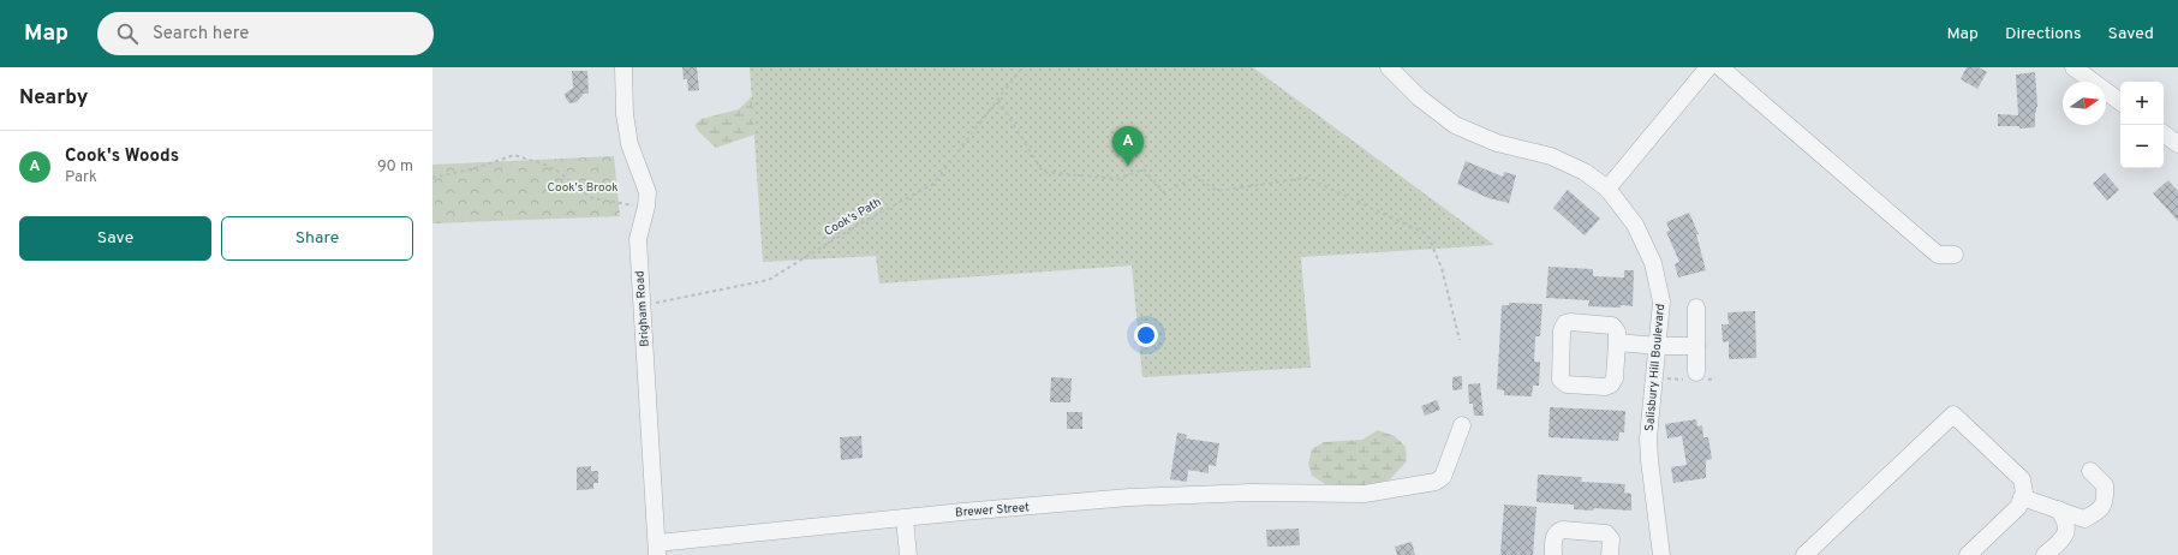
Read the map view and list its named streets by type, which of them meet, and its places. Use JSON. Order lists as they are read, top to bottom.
{
  "streets": {
    "street": ["Brigham Road", "Salisbury Hill Boulevard", "Brewer Street"],
    "path": ["Cook's Path"]
  },
  "crossings": [
    ["Cook's Path", "Brigham Road"],
    ["Brigham Road", "Brewer Street"]
  ],
  "parks": ["Cook's Brook"],
  "north": "right",
  "page": {
    "header": "Map",
    "search": "Search here",
    "nav": ["Map", "Directions", "Saved"],
    "heading": "Nearby",
    "map_buttons": ["+", "−"],
    "pins": "A",
    "list": [
      {
        "mark": "A",
        "name": "Cook's Woods",
        "note": "Park",
        "value": "90 m"
      }
    ],
    "buttons": ["Save", "Share"]
  }
}
